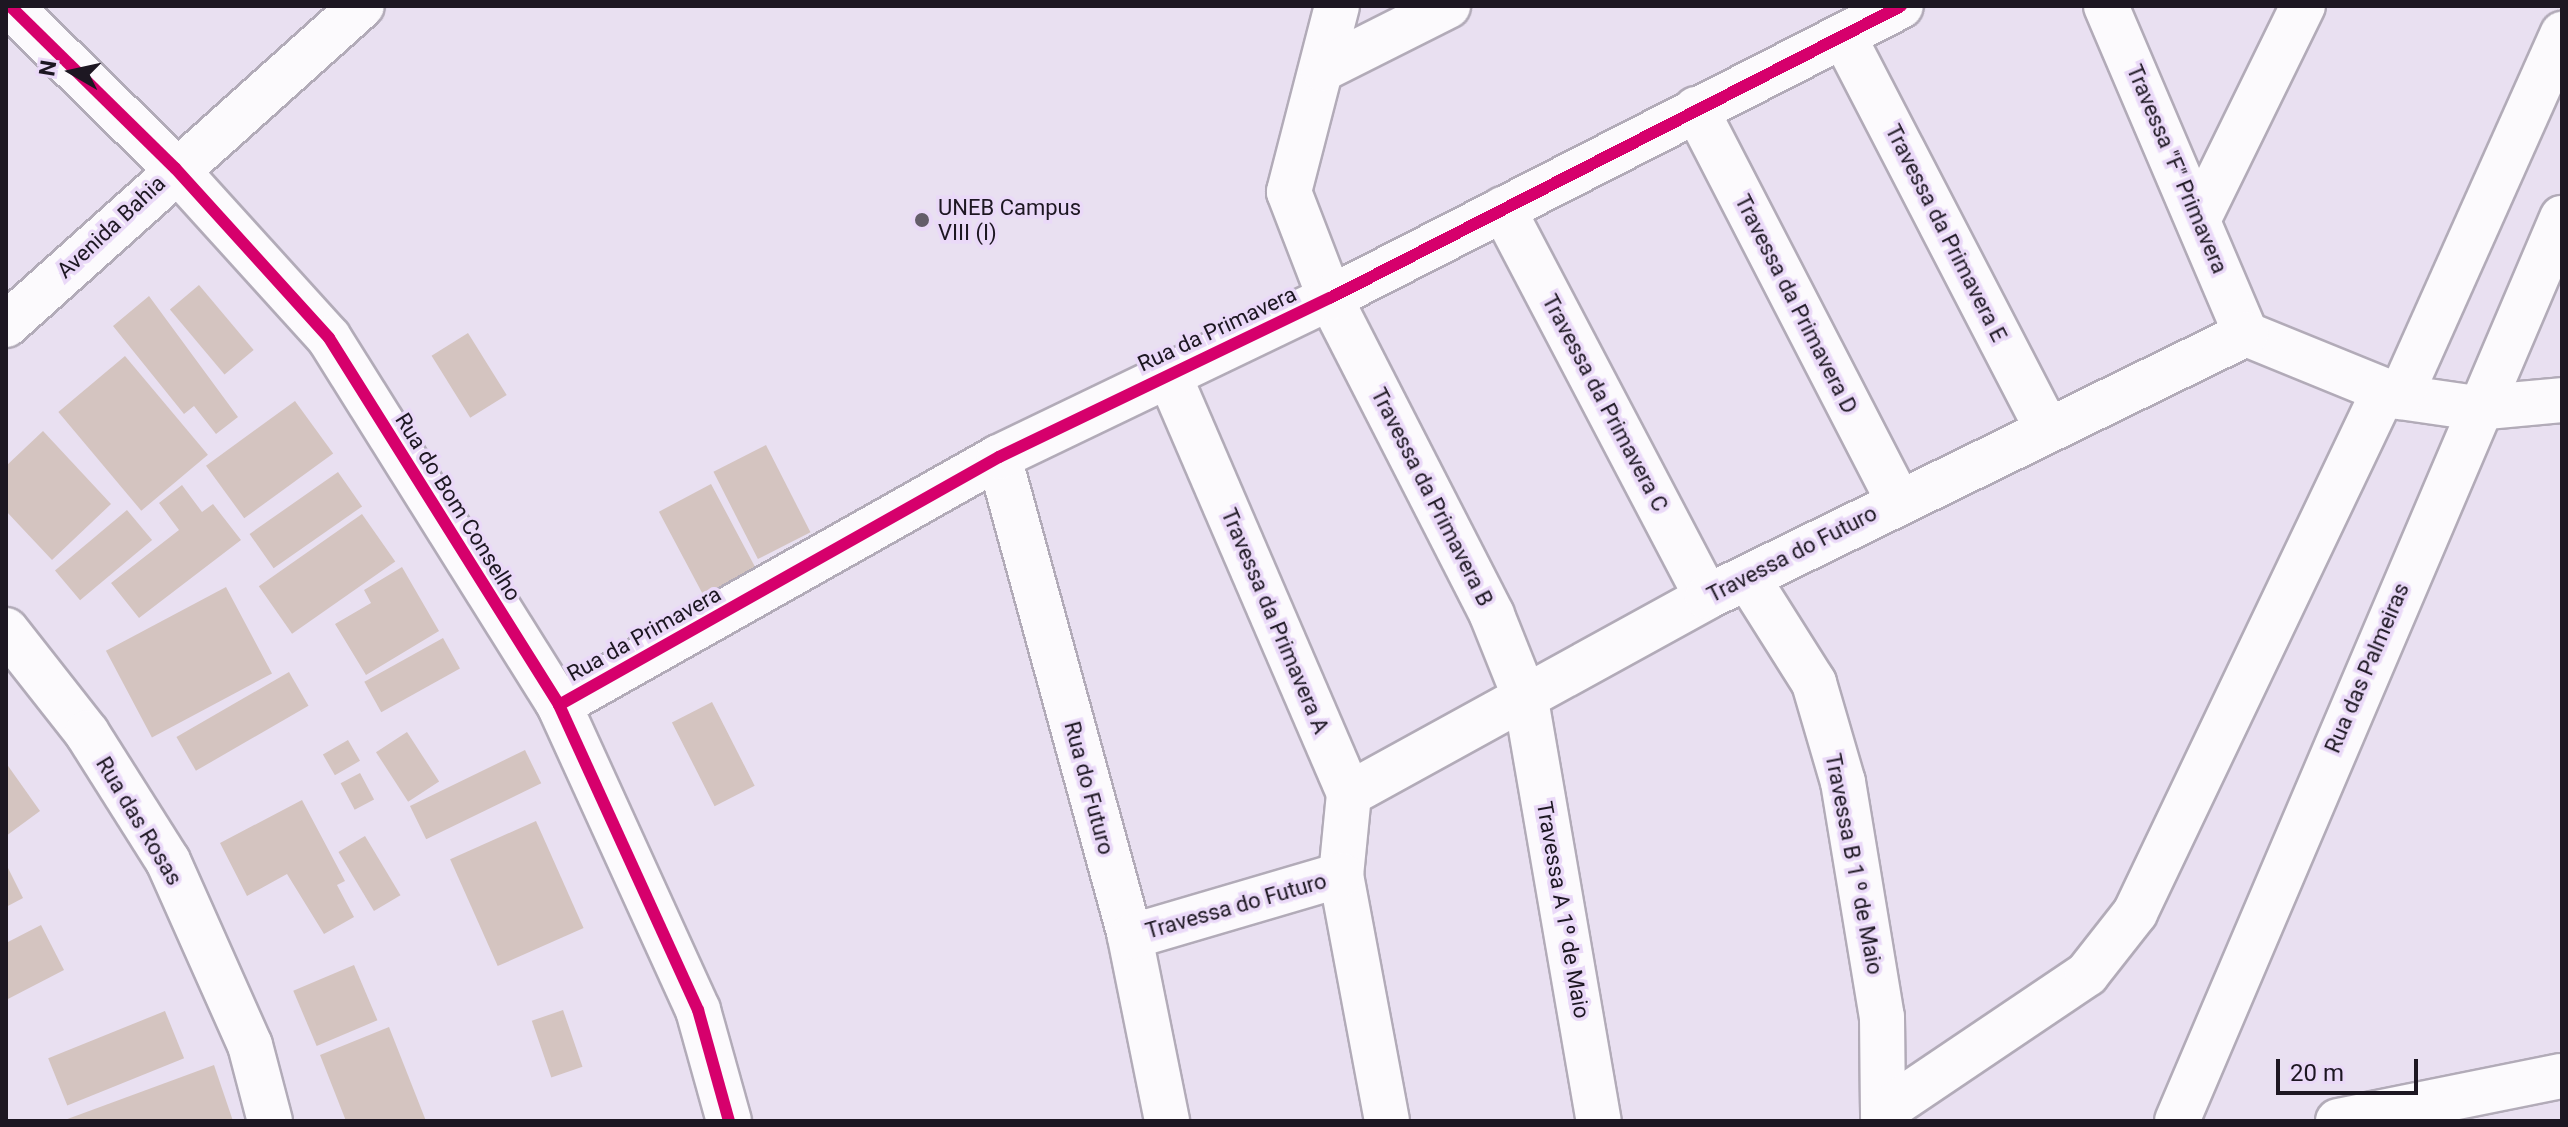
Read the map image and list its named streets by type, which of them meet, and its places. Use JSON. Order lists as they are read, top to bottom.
{
  "streets": {
    "street": [
      "Travessa \"F\" Primavera",
      "Avenida Bahia",
      "Travessa da Primavera E",
      "Travessa da Primavera D",
      "Rua da Primavera",
      "Travessa da Primavera C",
      "Travessa da Primavera B",
      "Rua do Bom Conselho",
      "Travessa do Futuro",
      "Travessa da Primavera A",
      "Rua das Palmeiras",
      "Rua do Futuro",
      "Rua das Rosas",
      "Travessa B 1 º de Maio",
      "Travessa A 1º de Maio"
    ]
  },
  "crossings": [
    ["Travessa \"F\" Primavera", "Travessa do Futuro"],
    ["Avenida Bahia", "Rua do Bom Conselho"],
    ["Travessa da Primavera E", "Rua da Primavera"],
    ["Travessa da Primavera E", "Travessa do Futuro"],
    ["Travessa da Primavera D", "Rua da Primavera"],
    ["Travessa da Primavera D", "Travessa do Futuro"],
    ["Rua da Primavera", "Travessa da Primavera C"],
    ["Rua da Primavera", "Travessa da Primavera B"],
    ["Rua da Primavera", "Rua do Bom Conselho"],
    ["Rua da Primavera", "Travessa da Primavera A"],
    ["Rua da Primavera", "Rua do Futuro"],
    ["Travessa da Primavera C", "Travessa do Futuro"],
    ["Travessa da Primavera B", "Travessa do Futuro"],
    ["Travessa da Primavera B", "Travessa A 1º de Maio"],
    ["Travessa do Futuro", "Travessa da Primavera A"],
    ["Travessa do Futuro", "Rua do Futuro"],
    ["Travessa do Futuro", "Travessa B 1 º de Maio"],
    ["Travessa do Futuro", "Travessa A 1º de Maio"]
  ],
  "places": ["UNEB Campus VIII (I)"],
  "scale_bar": "20 m",
  "north": "left"
}
